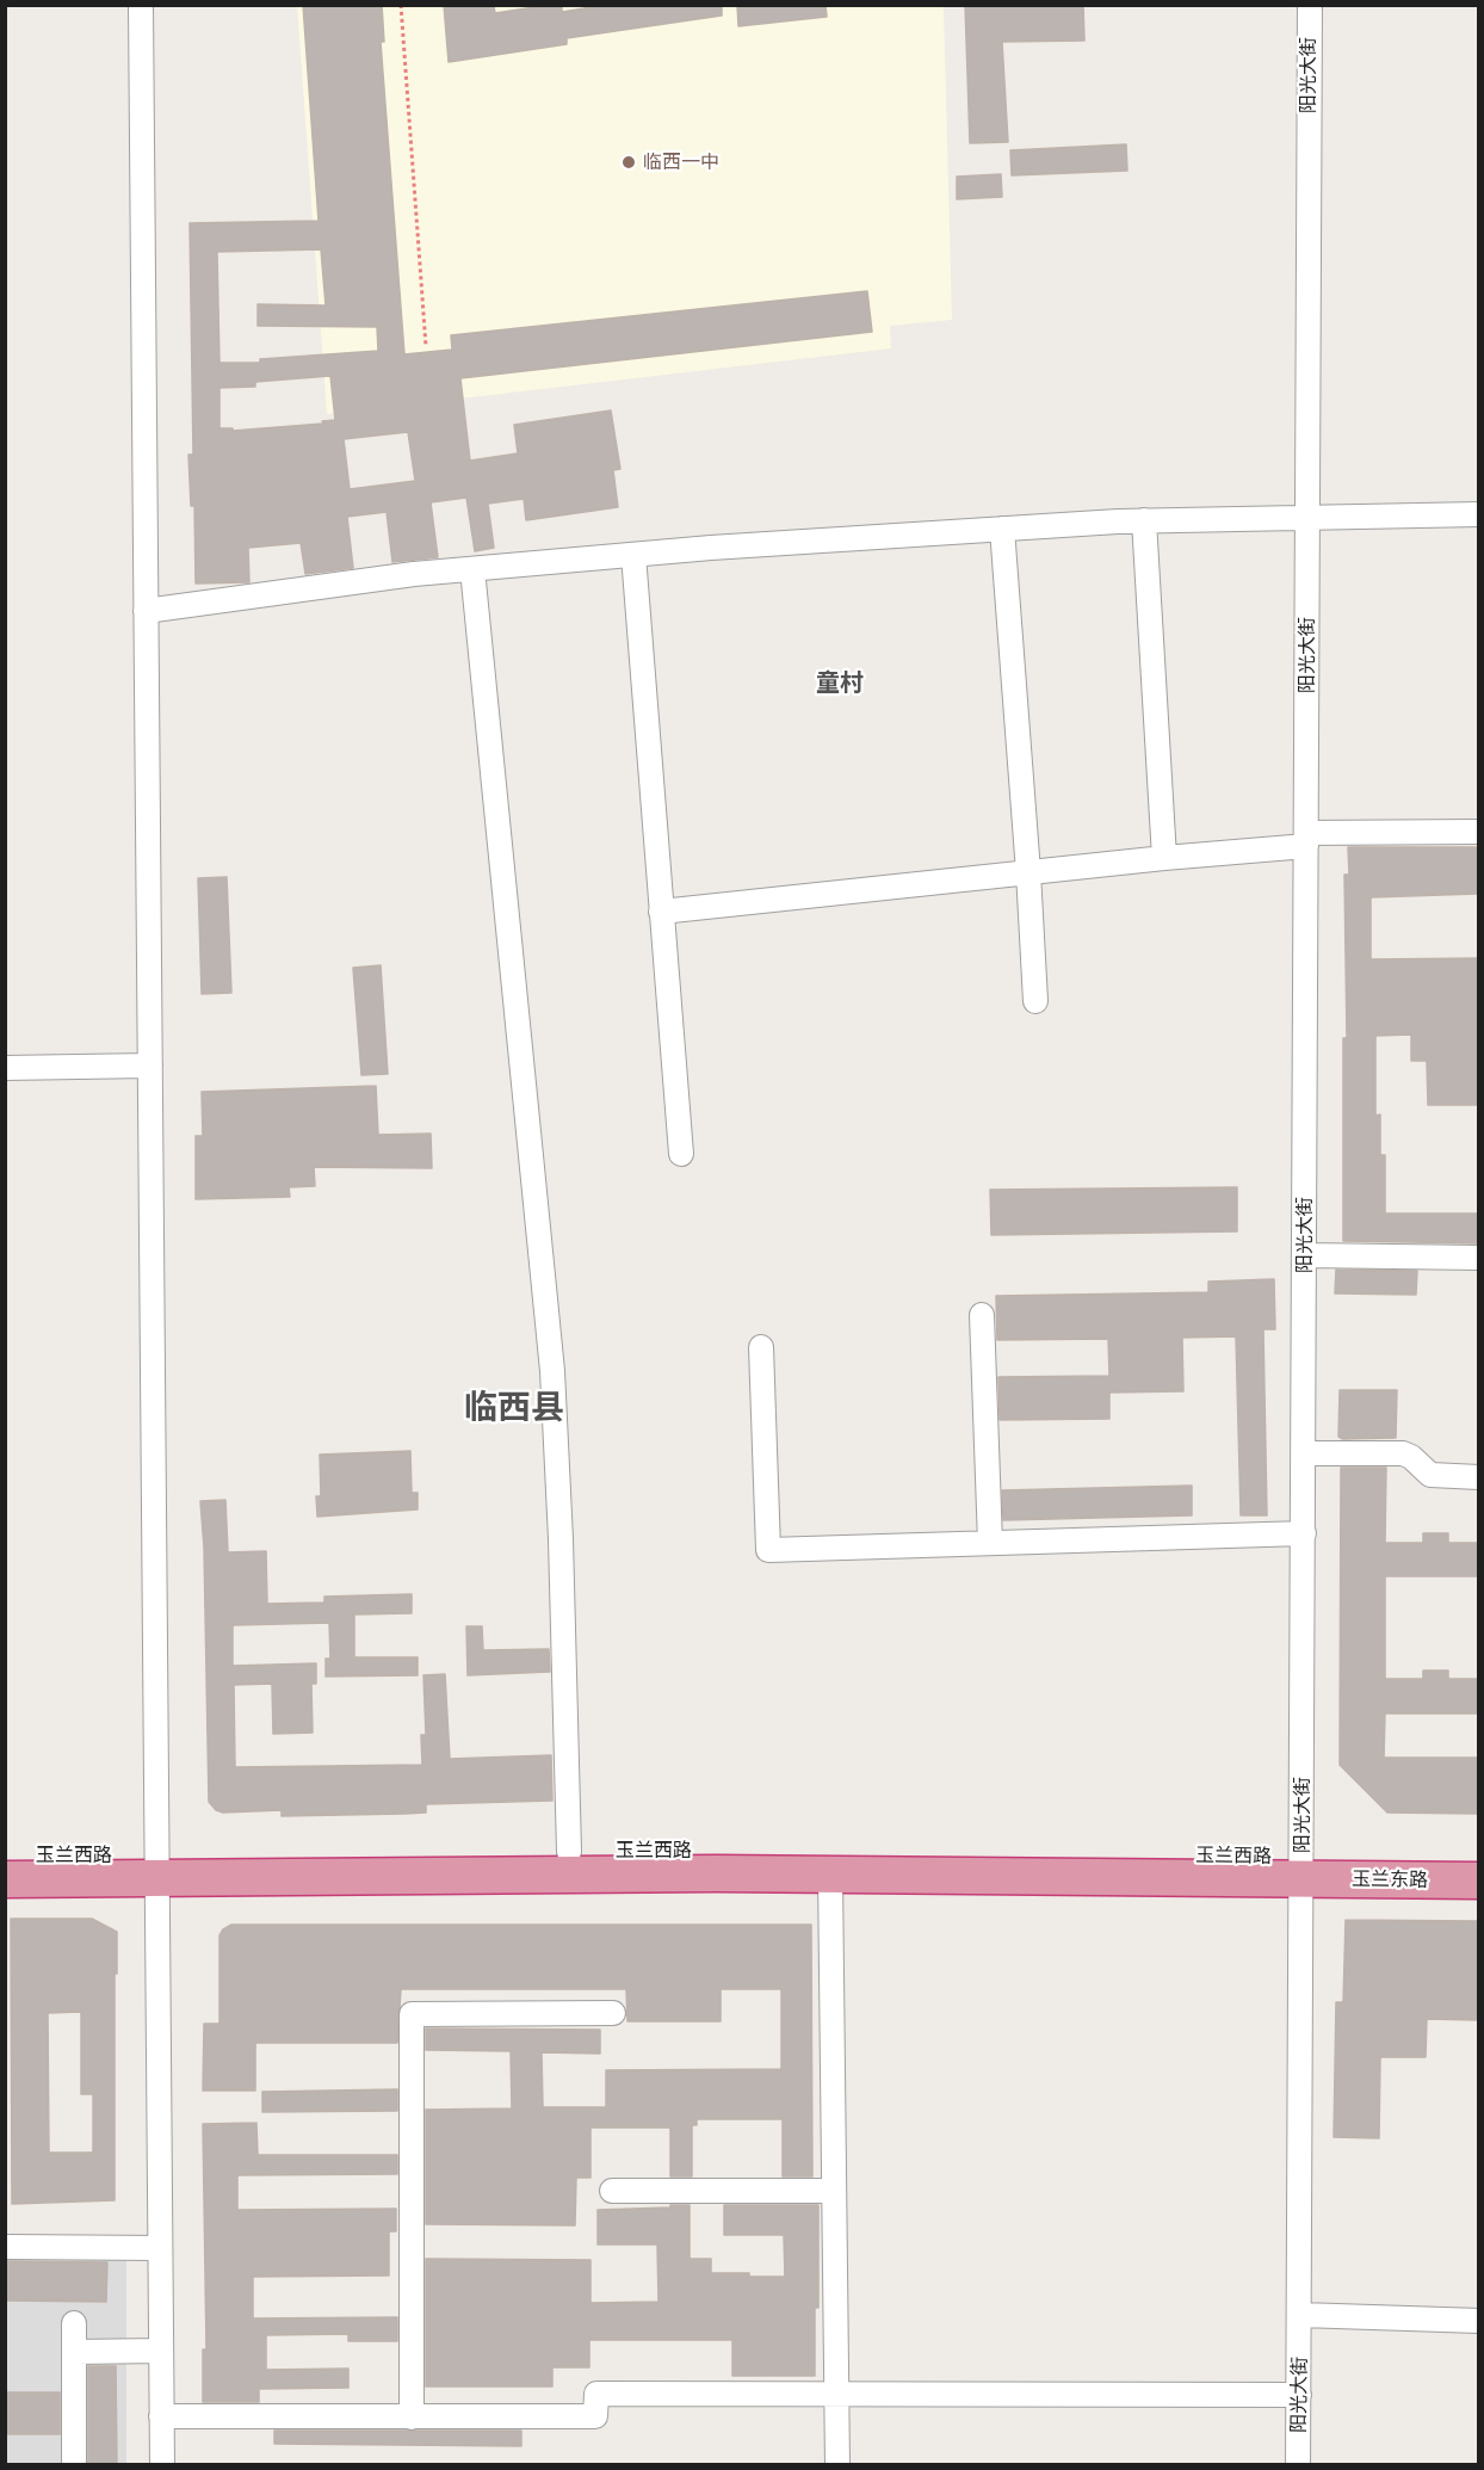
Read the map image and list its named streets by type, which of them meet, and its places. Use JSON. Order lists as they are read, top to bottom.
{
  "streets": {
    "highway": ["玉兰西路", "玉兰东路"],
    "street": ["阳光大街"]
  },
  "crossings": [
    ["阳光大街", "玉兰西路"],
    ["阳光大街", "玉兰东路"],
    ["玉兰西路", "玉兰东路"]
  ],
  "districts": ["童村", "临西县"],
  "places": ["临西一中"]
}
